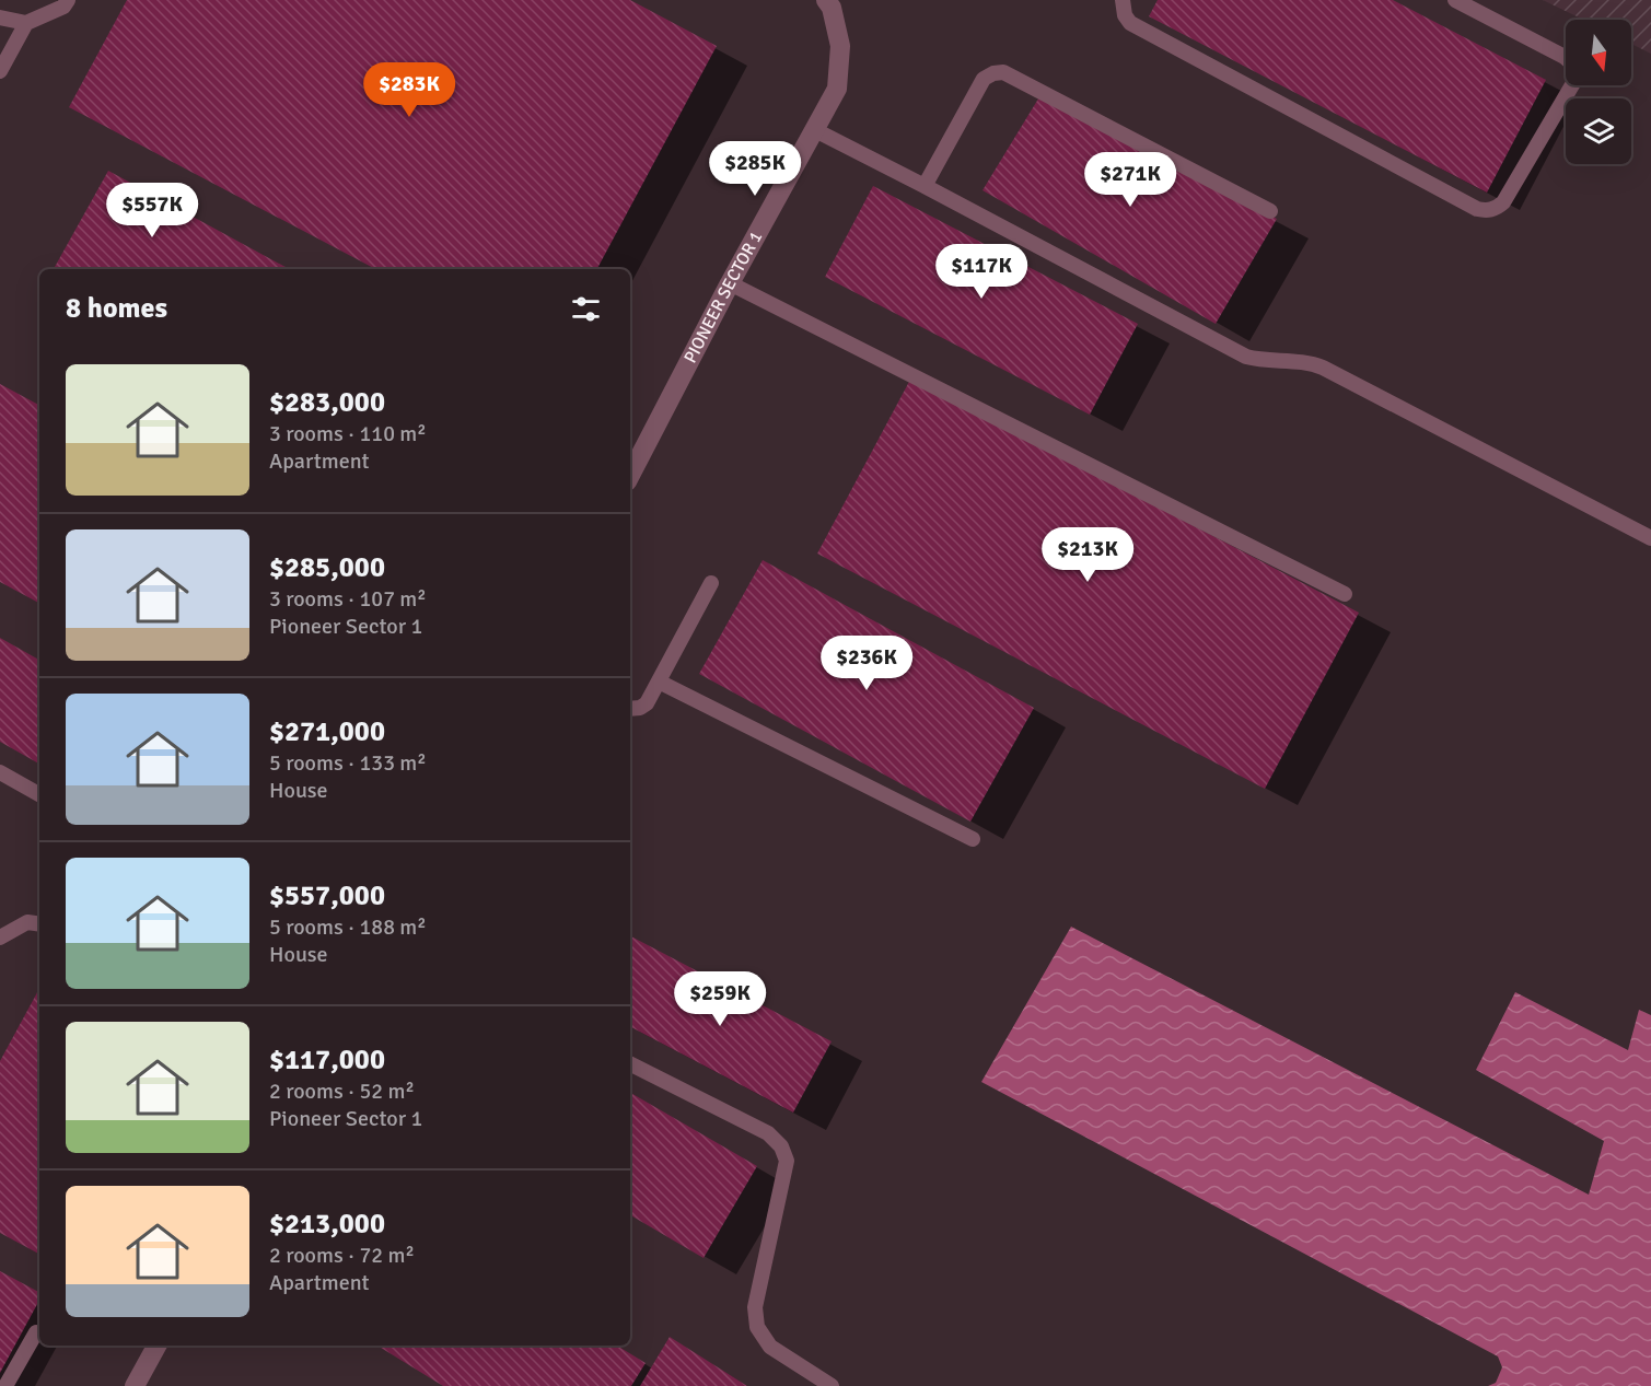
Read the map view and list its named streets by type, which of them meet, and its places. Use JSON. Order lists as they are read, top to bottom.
{
  "streets": {
    "street": ["PIONEER SECTOR 1"]
  },
  "north": "bottom",
  "page": {
    "price": [
      "$283K",
      "$285K",
      "$271K",
      "$557K",
      "$117K",
      "$213K",
      "$236K",
      "$259K"
    ],
    "heading": "8 homes",
    "list": [
      {
        "name": "$283,000",
        "note": "3 rooms · 110 m² · Apartment"
      },
      {
        "name": "$285,000",
        "note": "3 rooms · 107 m² · Pioneer Sector 1"
      },
      {
        "name": "$271,000",
        "note": "5 rooms · 133 m² · House"
      },
      {
        "name": "$557,000",
        "note": "5 rooms · 188 m² · House"
      },
      {
        "name": "$117,000",
        "note": "2 rooms · 52 m² · Pioneer Sector 1"
      },
      {
        "name": "$213,000",
        "note": "2 rooms · 72 m² · Apartment"
      }
    ]
  }
}
